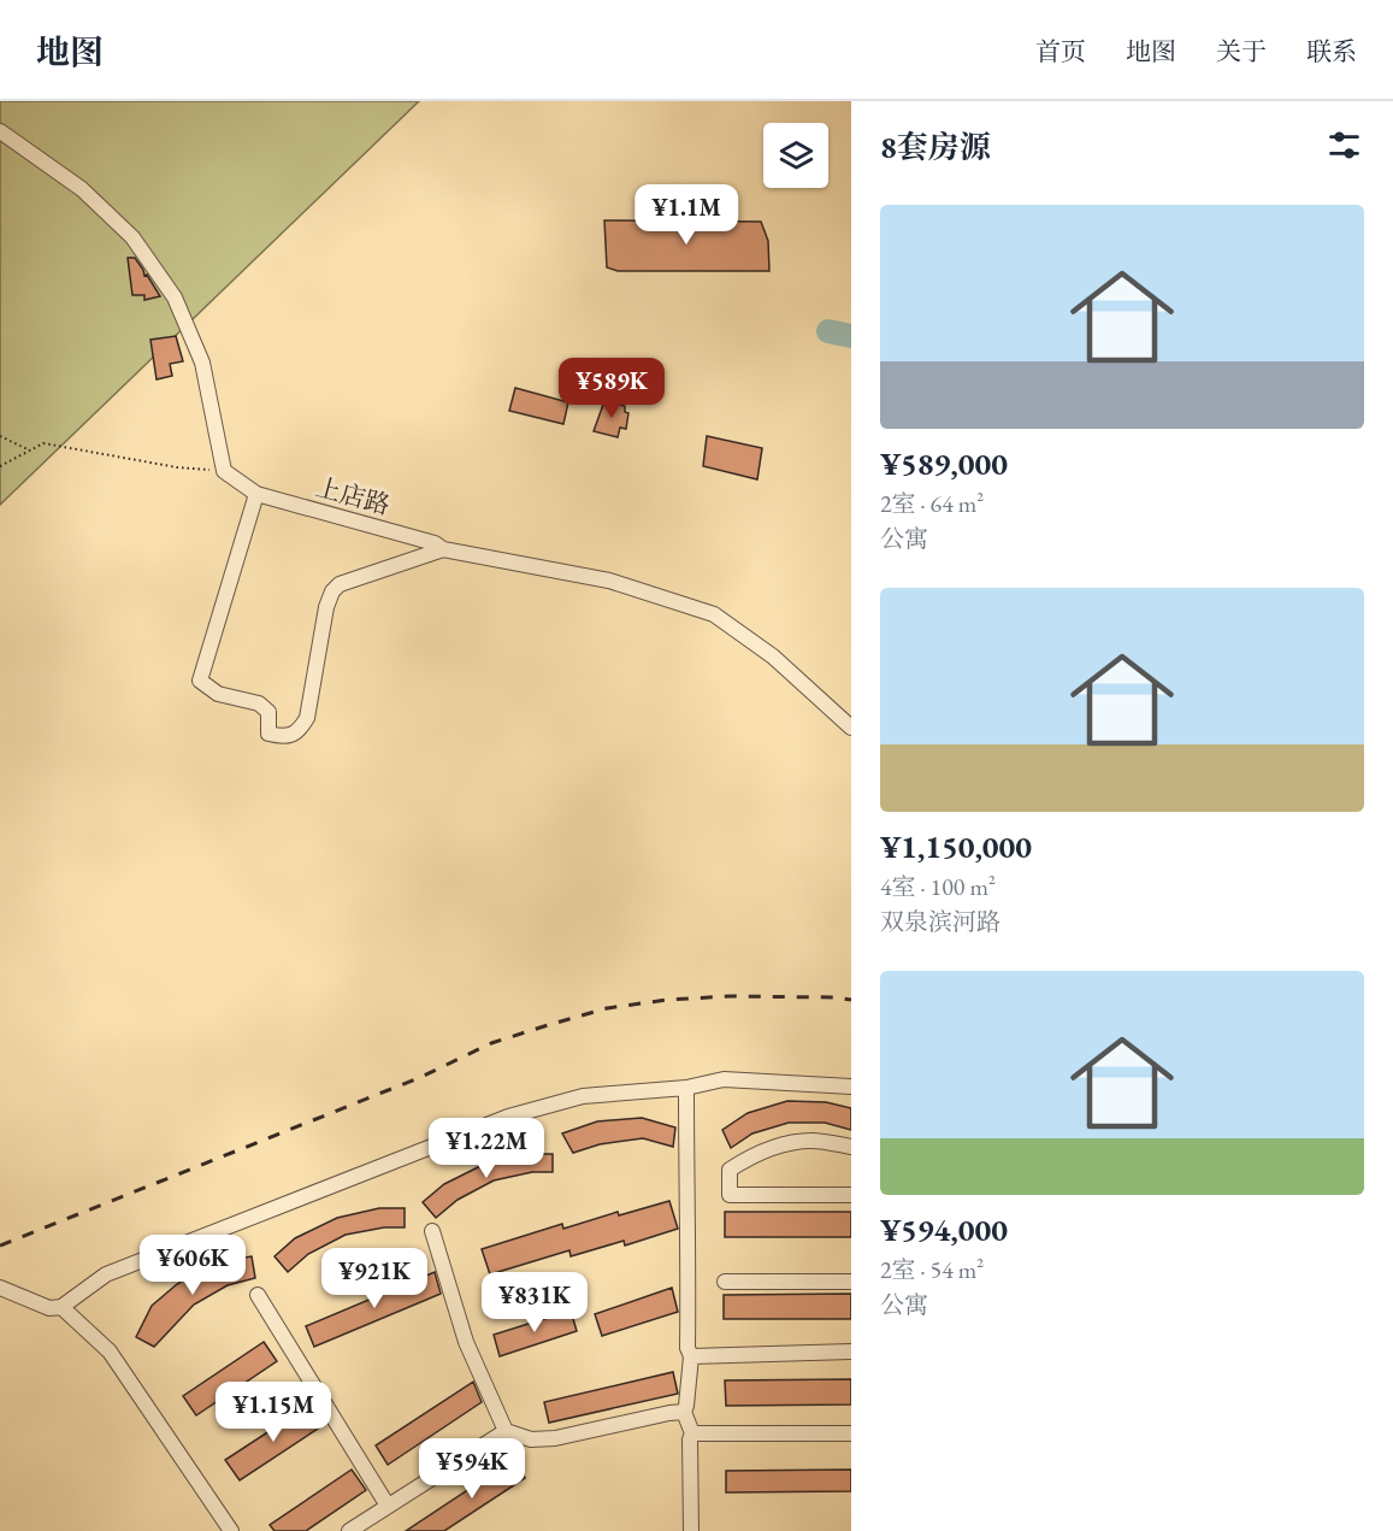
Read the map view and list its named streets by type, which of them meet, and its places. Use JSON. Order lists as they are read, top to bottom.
{
  "streets": {
    "street": ["上店路"]
  },
  "page": {
    "header": "地图",
    "nav": [
      "首页",
      "地图",
      "关于",
      "联系"
    ],
    "heading": "8套房源",
    "price": [
      "¥1.1M",
      "¥589K",
      "¥1.22M",
      "¥606K",
      "¥921K",
      "¥831K",
      "¥1.15M",
      "¥594K"
    ],
    "list": [
      {
        "name": "¥589,000",
        "note": "2室 · 64 m² · 公寓"
      },
      {
        "name": "¥1,150,000",
        "note": "4室 · 100 m² · 双泉滨河路"
      },
      {
        "name": "¥594,000",
        "note": "2室 · 54 m² · 公寓"
      }
    ]
  }
}
